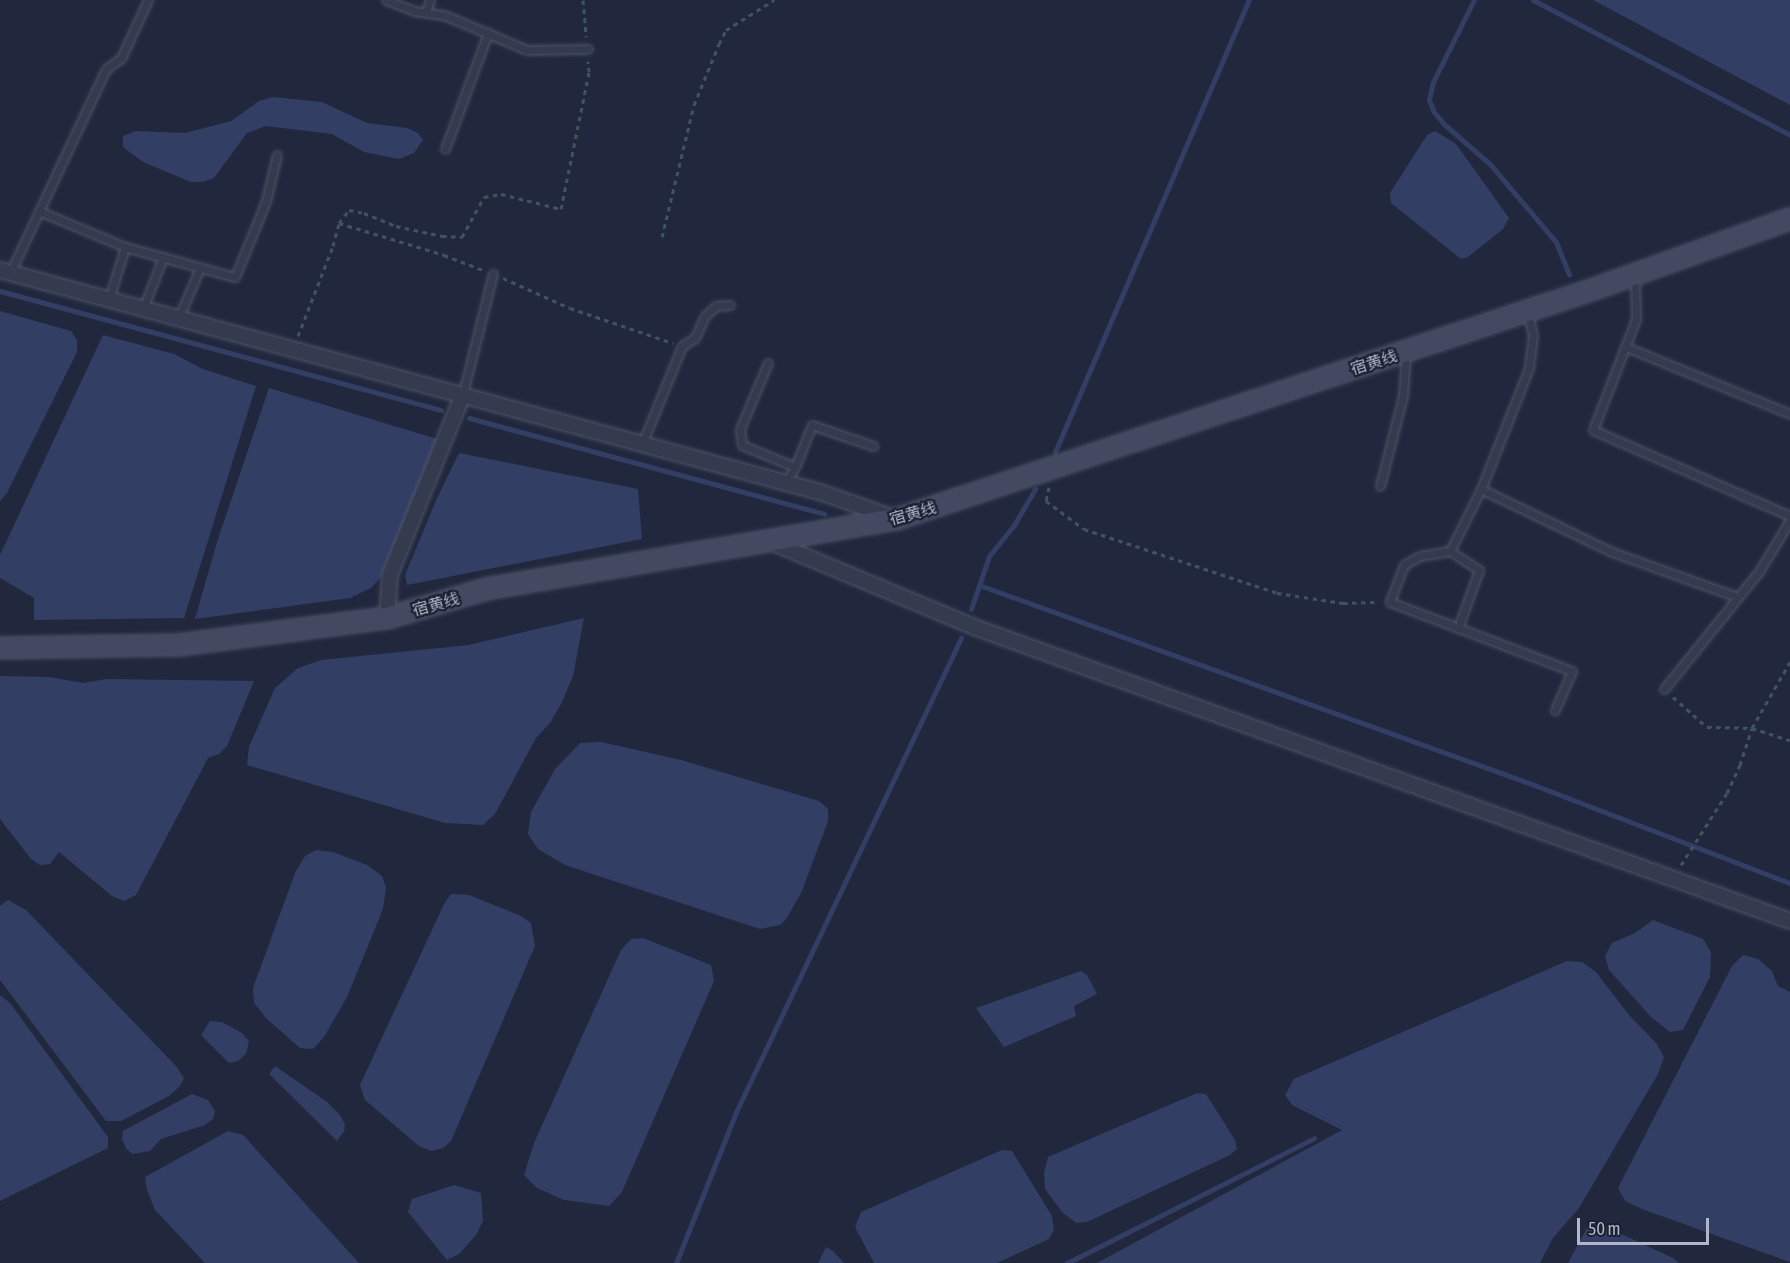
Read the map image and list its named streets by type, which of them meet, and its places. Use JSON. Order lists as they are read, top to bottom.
{
  "streets": {
    "main road": ["宿黄线"]
  },
  "scale_bar": "50 m"
}
